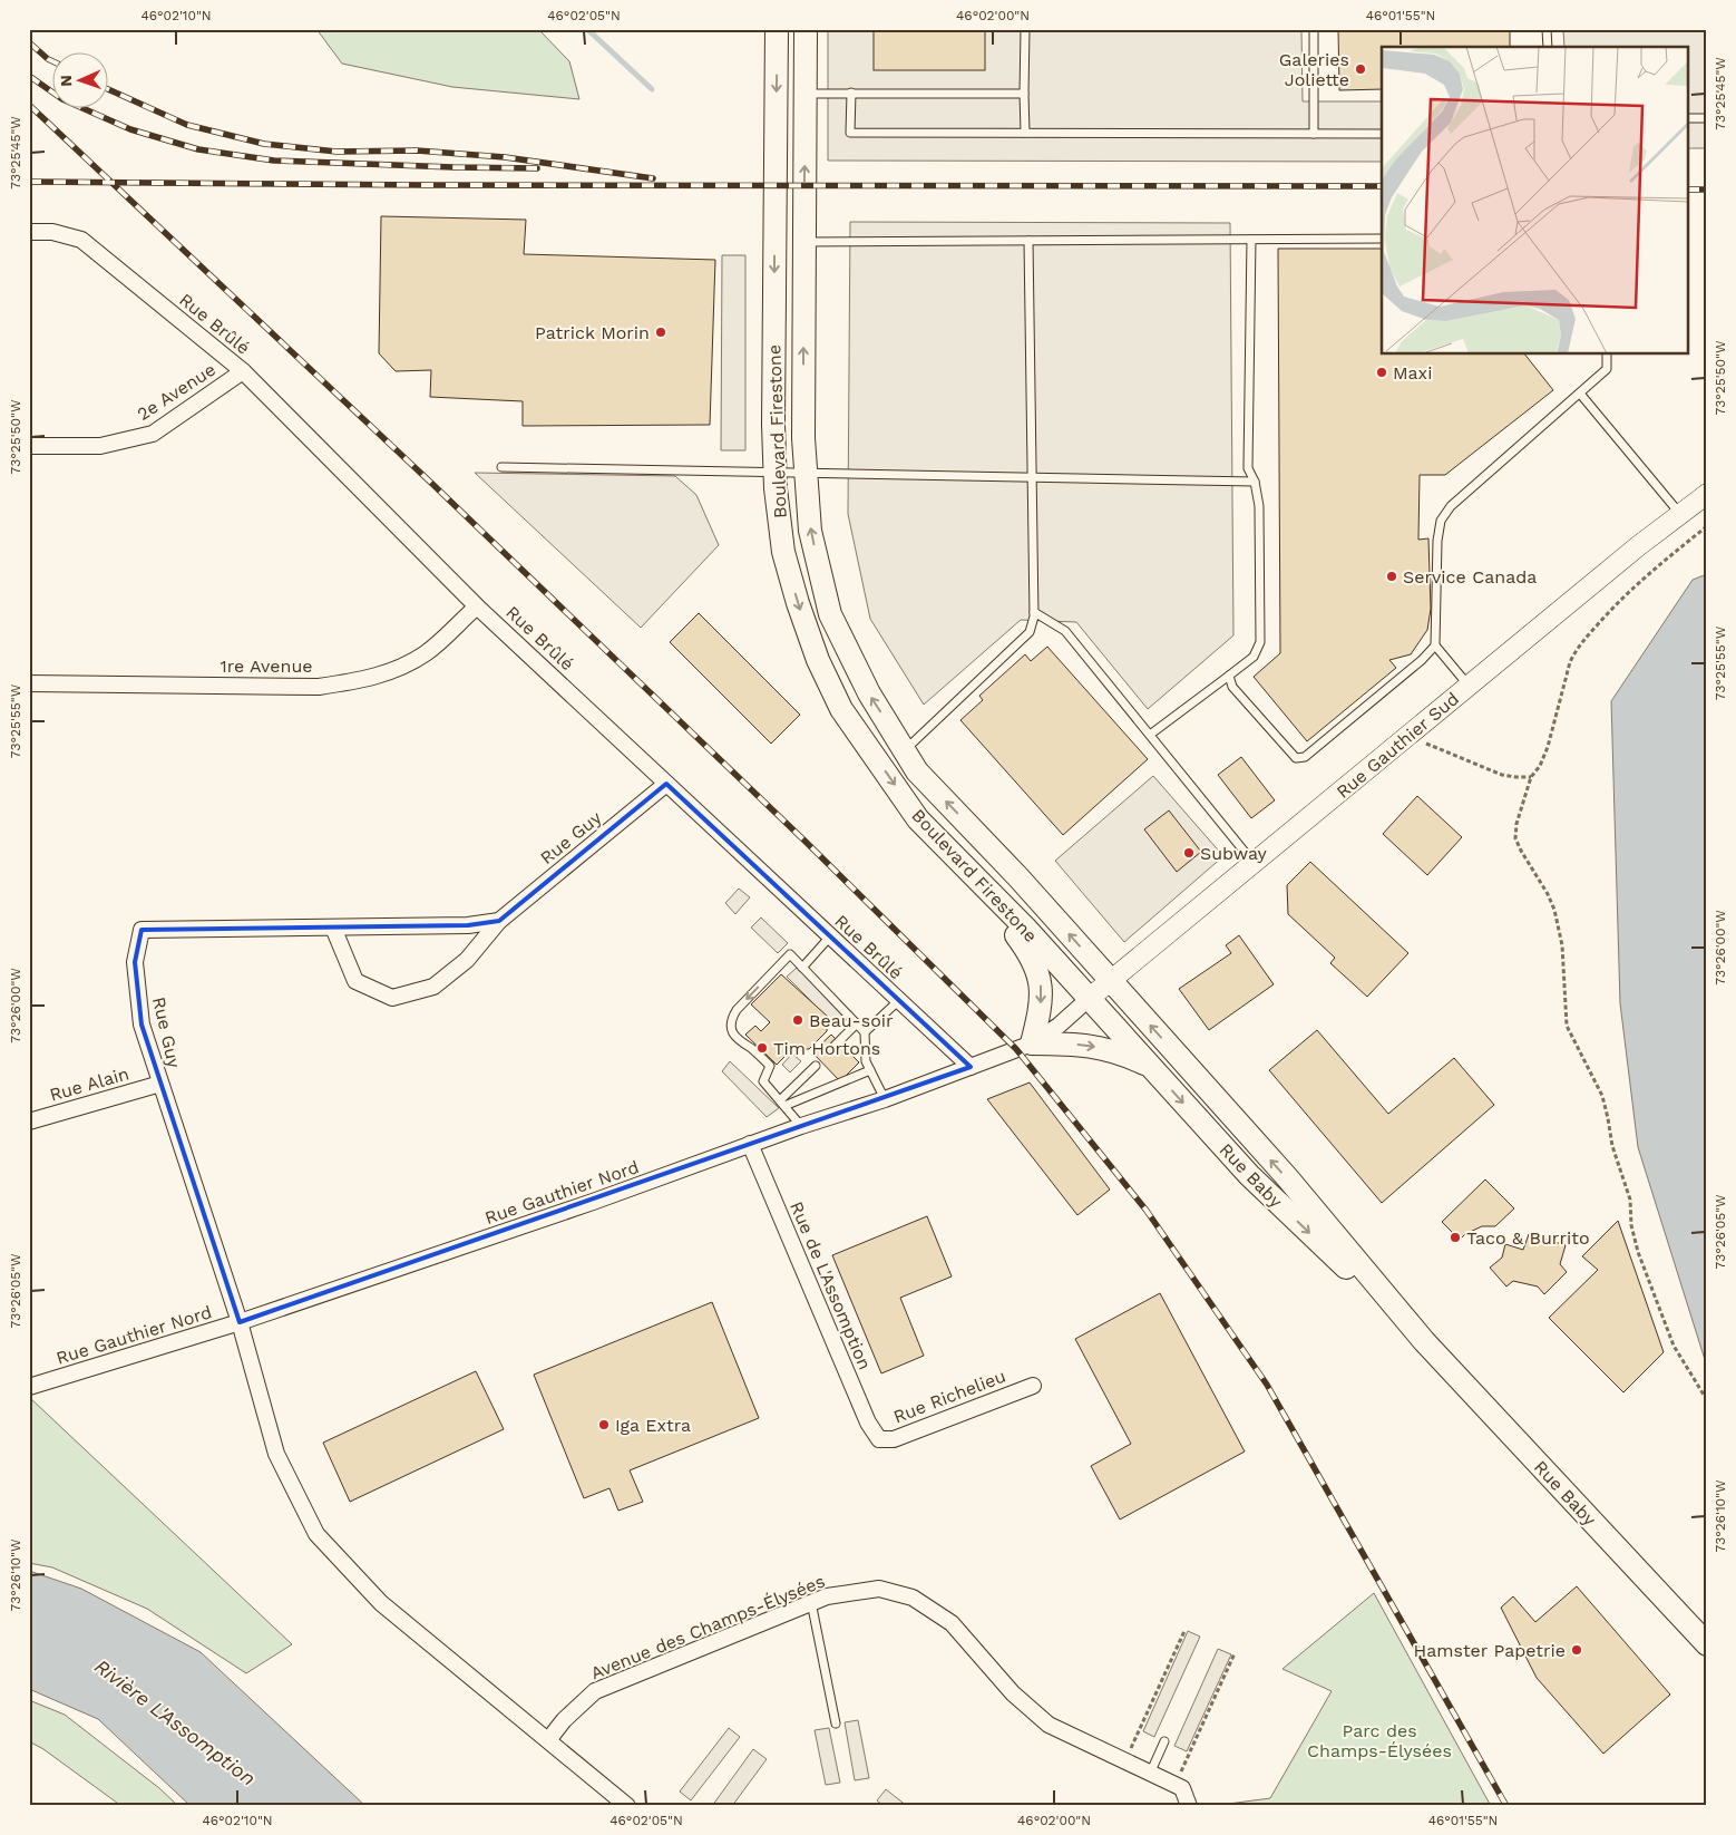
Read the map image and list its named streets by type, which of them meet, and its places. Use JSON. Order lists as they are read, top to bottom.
{
  "streets": {
    "main road": ["Boulevard Firestone", "Rue Baby"],
    "street": [
      "Rue Brûlé",
      "2e Avenue",
      "1re Avenue",
      "Rue Gauthier Sud",
      "Rue Guy",
      "Rue Alain",
      "Rue Gauthier Nord",
      "Rue de L'Assomption",
      "Rue Richelieu",
      "Avenue des Champs-Élysées"
    ]
  },
  "crossings": [
    ["Rue Brûlé", "2e Avenue"],
    ["Rue Brûlé", "1re Avenue"],
    ["Rue Brûlé", "Rue Guy"],
    ["Rue Brûlé", "Rue Gauthier Nord"],
    ["Boulevard Firestone", "Rue Gauthier Sud"],
    ["Boulevard Firestone", "Rue Baby"],
    ["Boulevard Firestone", "Rue Gauthier Nord"],
    ["Rue Gauthier Sud", "Rue Baby"],
    ["Rue Gauthier Sud", "Rue Gauthier Nord"],
    ["Rue Guy", "Rue Alain"],
    ["Rue Guy", "Rue Gauthier Nord"],
    ["Rue Baby", "Rue Gauthier Nord"],
    ["Rue Gauthier Nord", "Rue de L'Assomption"],
    ["Rue de L'Assomption", "Rue Richelieu"]
  ],
  "water": ["Rivière L'Assomption"],
  "parks": ["Parc des Champs-Élysées"],
  "places": [
    "Galeries Joliette",
    "Patrick Morin",
    "Maxi",
    "Service Canada",
    "Subway",
    "Beau-soir",
    "Tim Hortons",
    "Taco & Burrito",
    "Iga Extra",
    "Hamster Papetrie"
  ],
  "north": "left",
  "coordinates": [
    "46°02'10\"N",
    "46°02'05\"N",
    "46°02'00\"N",
    "46°01'55\"N",
    "73°25'45\"W",
    "73°25'50\"W",
    "73°25'55\"W",
    "73°26'00\"W",
    "73°26'05\"W",
    "73°26'10\"W"
  ]
}
